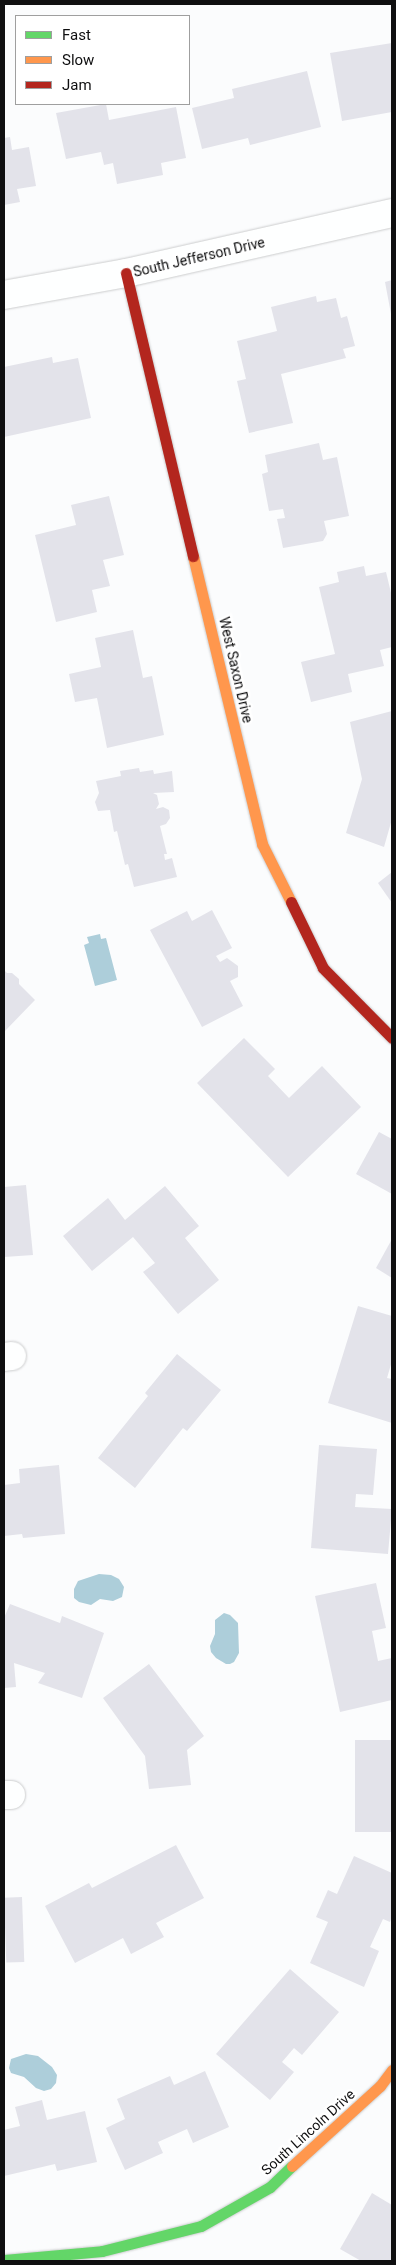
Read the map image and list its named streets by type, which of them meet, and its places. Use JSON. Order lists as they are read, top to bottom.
{
  "streets": {
    "street": ["South Jefferson Drive", "West Saxon Drive", "South Lincoln Drive"]
  },
  "crossings": [
    ["South Jefferson Drive", "West Saxon Drive"]
  ],
  "legend": ["Fast", "Slow", "Jam"]
}
